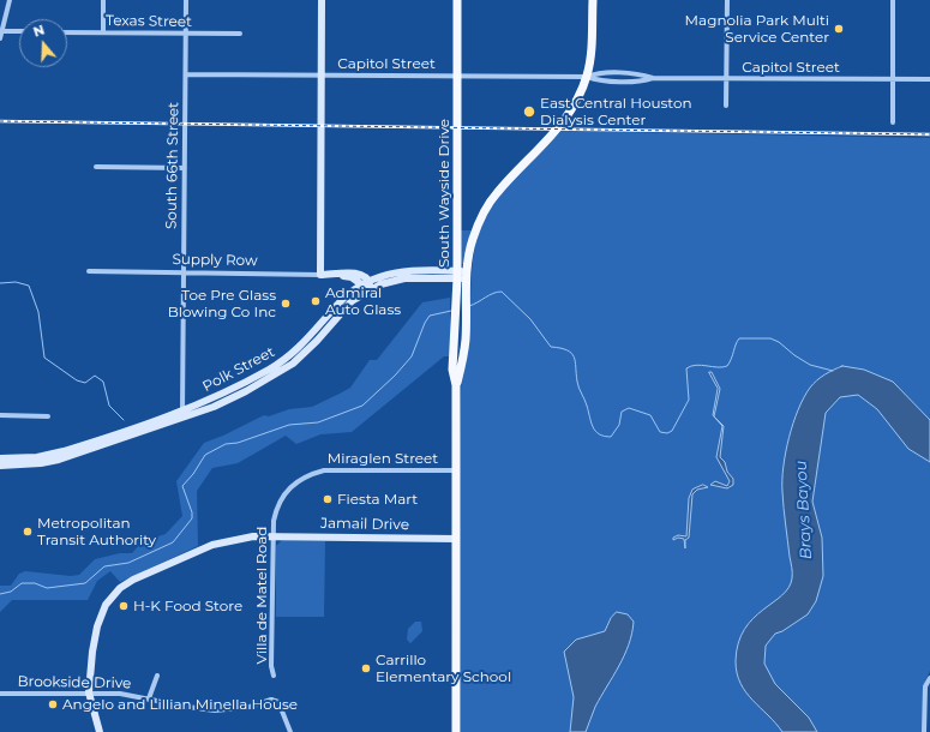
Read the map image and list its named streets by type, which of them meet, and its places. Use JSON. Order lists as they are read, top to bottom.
{
  "streets": {
    "main road": ["South Wayside Drive"],
    "street": [
      "Texas Street",
      "Capitol Street",
      "South 66th Street",
      "Supply Row",
      "Polk Street",
      "Miraglen Street",
      "Jamail Drive",
      "Villa de Matel Road",
      "Brookside Drive"
    ]
  },
  "crossings": [
    ["Texas Street", "South 66th Street"],
    ["Capitol Street", "South 66th Street"],
    ["Capitol Street", "South Wayside Drive"],
    ["South 66th Street", "Supply Row"],
    ["South 66th Street", "Polk Street"],
    ["South Wayside Drive", "Polk Street"],
    ["South Wayside Drive", "Miraglen Street"],
    ["South Wayside Drive", "Jamail Drive"],
    ["Supply Row", "Polk Street"],
    ["Miraglen Street", "Villa de Matel Road"],
    ["Jamail Drive", "Villa de Matel Road"],
    ["Jamail Drive", "Brookside Drive"]
  ],
  "water": ["Brays Bayou"],
  "places": [
    "Magnolia Park Multi Service Center",
    "East Central Houston Dialysis Center",
    "Admiral Auto Glass",
    "Toe Pre Glass Blowing Co Inc",
    "Fiesta Mart",
    "Metropolitan Transit Authority",
    "H-K Food Store",
    "Carrillo Elementary School",
    "Angelo and Lillian Minella House"
  ],
  "north": "top"
}
